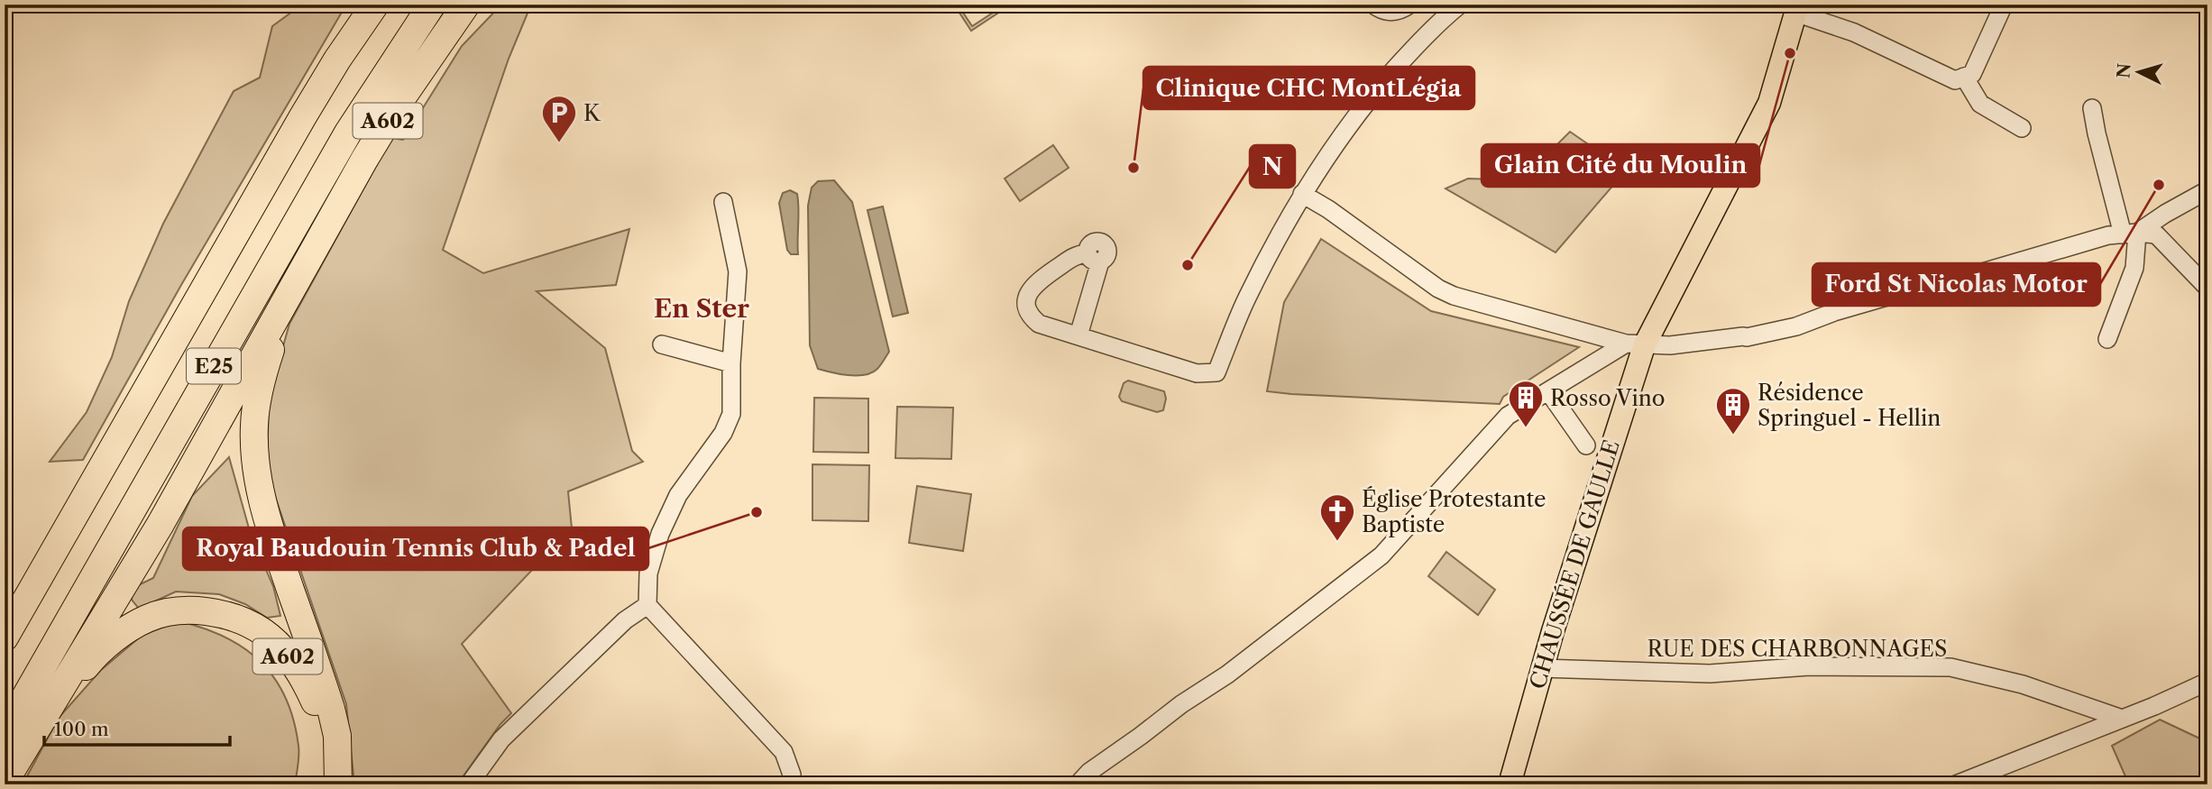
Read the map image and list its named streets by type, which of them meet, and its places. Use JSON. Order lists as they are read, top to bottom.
{
  "streets": {
    "highway": ["A602", "E25"],
    "main road": ["CHAUSSÉE DE GAULLE"],
    "street": ["RUE DES CHARBONNAGES"]
  },
  "crossings": [
    ["CHAUSSÉE DE GAULLE", "RUE DES CHARBONNAGES"]
  ],
  "districts": ["En Ster"],
  "places": {
    "other": [
      "Glain Cité du Moulin",
      "Clinique CHC MontLégia",
      "Ford St Nicolas Motor",
      "N",
      "Royal Baudouin Tennis Club & Padel"
    ],
    "parking": ["K"],
    "building": ["Rosso Vino", "Résidence Springuel - Hellin"],
    "church": ["Église Protestante Baptiste"]
  },
  "scale_bar": "100 m",
  "north": "left"
}
